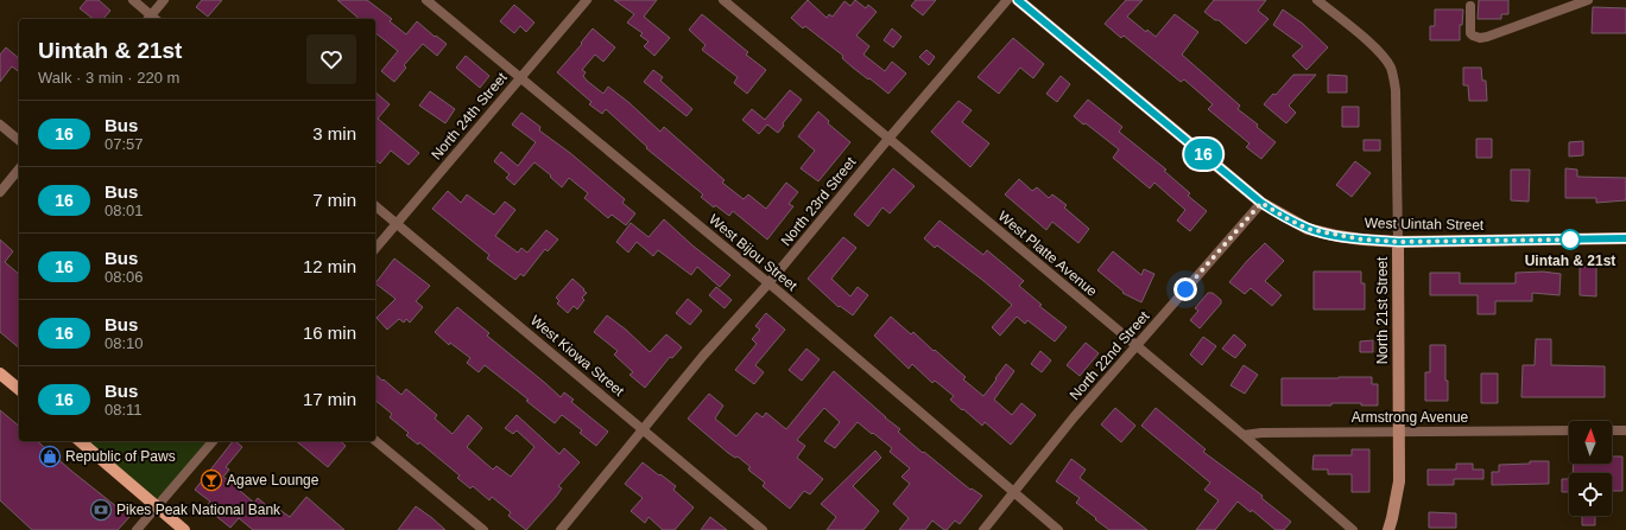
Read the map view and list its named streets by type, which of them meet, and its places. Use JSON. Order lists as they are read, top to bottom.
{
  "streets": {
    "main road": ["West Uintah Street", "North 21st Street"],
    "street": [
      "North 24th Street",
      "North 23rd Street",
      "West Bijou Street",
      "West Platte Avenue",
      "West Kiowa Street",
      "North 22nd Street",
      "Armstrong Avenue"
    ]
  },
  "crossings": [
    ["North 24th Street", "West Bijou Street"],
    ["North 24th Street", "West Kiowa Street"],
    ["North 23rd Street", "West Bijou Street"],
    ["North 23rd Street", "West Platte Avenue"],
    ["North 23rd Street", "West Kiowa Street"],
    ["West Uintah Street", "North 21st Street"],
    ["West Uintah Street", "North 22nd Street"],
    ["West Bijou Street", "North 22nd Street"],
    ["West Platte Avenue", "North 22nd Street"],
    ["West Platte Avenue", "Armstrong Avenue"],
    ["North 21st Street", "Armstrong Avenue"]
  ],
  "places": {
    "other": ["Uintah & 21st"],
    "shop": ["Republic of Paws"],
    "bar": ["Agave Lounge"],
    "bank": ["Pikes Peak National Bank"]
  },
  "lines": ["bus line 16"],
  "north": "top",
  "page": {
    "on_map": "16",
    "heading": ["Uintah & 21st", "Walk · 3 min · 220 m"],
    "list": [
      {
        "mark": "16",
        "name": "Bus",
        "note": "07:57",
        "value": "3 min"
      },
      {
        "mark": "16",
        "name": "Bus",
        "note": "08:01",
        "value": "7 min"
      },
      {
        "mark": "16",
        "name": "Bus",
        "note": "08:06",
        "value": "12 min"
      },
      {
        "mark": "16",
        "name": "Bus",
        "note": "08:10",
        "value": "16 min"
      },
      {
        "mark": "16",
        "name": "Bus",
        "note": "08:11",
        "value": "17 min"
      }
    ]
  }
}
